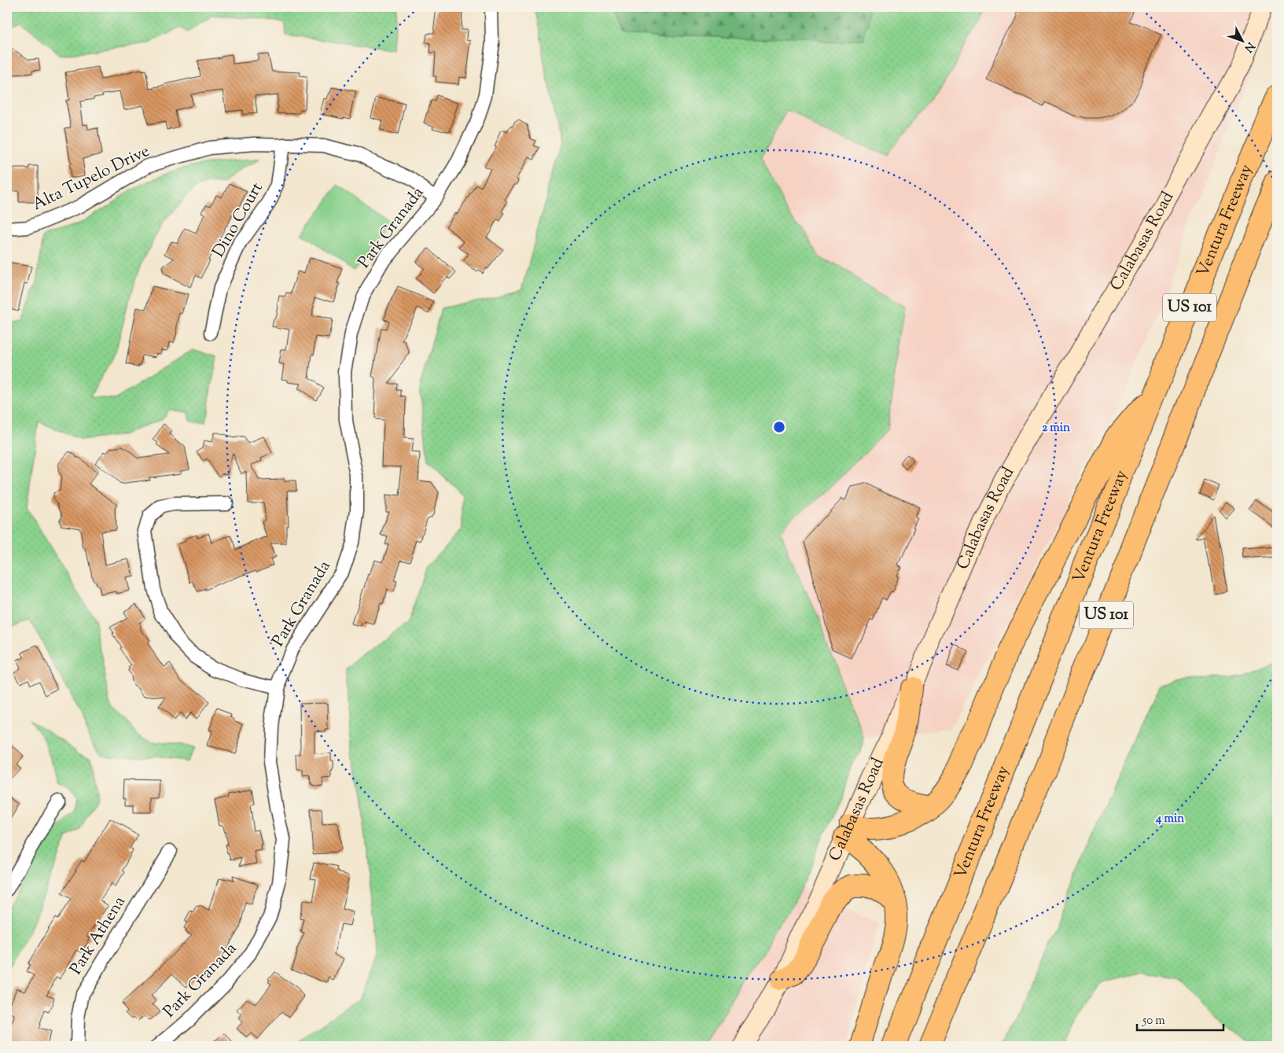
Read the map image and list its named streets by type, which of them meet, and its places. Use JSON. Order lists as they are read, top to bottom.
{
  "streets": {
    "highway": ["Ventura Freeway", "US 101"],
    "main road": ["Calabasas Road"],
    "street": [
      "Alta Tupelo Drive",
      "Dino Court",
      "Park Granada",
      "Park Athena"
    ]
  },
  "crossings": [
    ["Alta Tupelo Drive", "Dino Court"],
    ["Alta Tupelo Drive", "Park Granada"]
  ],
  "scale_bar": "50 m",
  "north": "bottom right",
  "rings": ["2 min", "4 min"]
}
